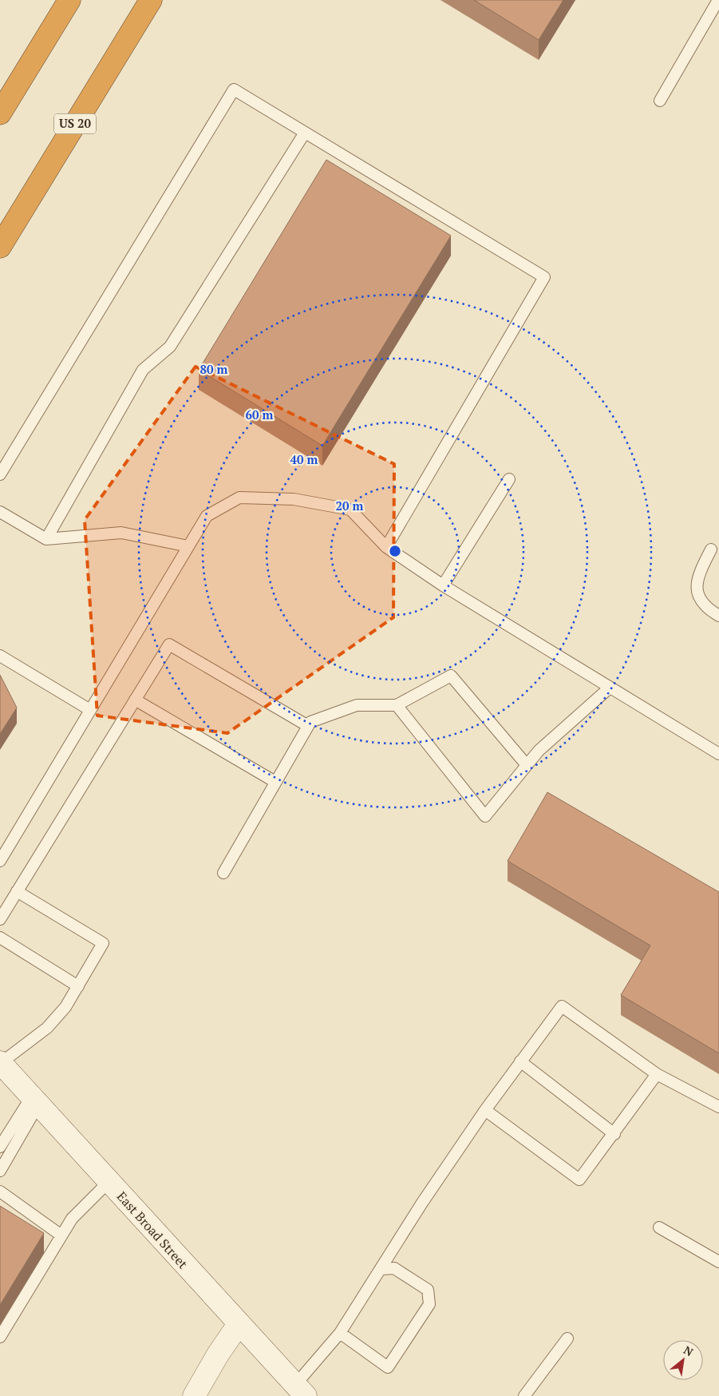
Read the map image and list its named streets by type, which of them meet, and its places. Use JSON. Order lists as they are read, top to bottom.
{
  "streets": {
    "highway": ["US 20"],
    "street": ["East Broad Street"]
  },
  "north": "top right",
  "rings": [
    "80 m",
    "60 m",
    "40 m",
    "20 m"
  ]
}
